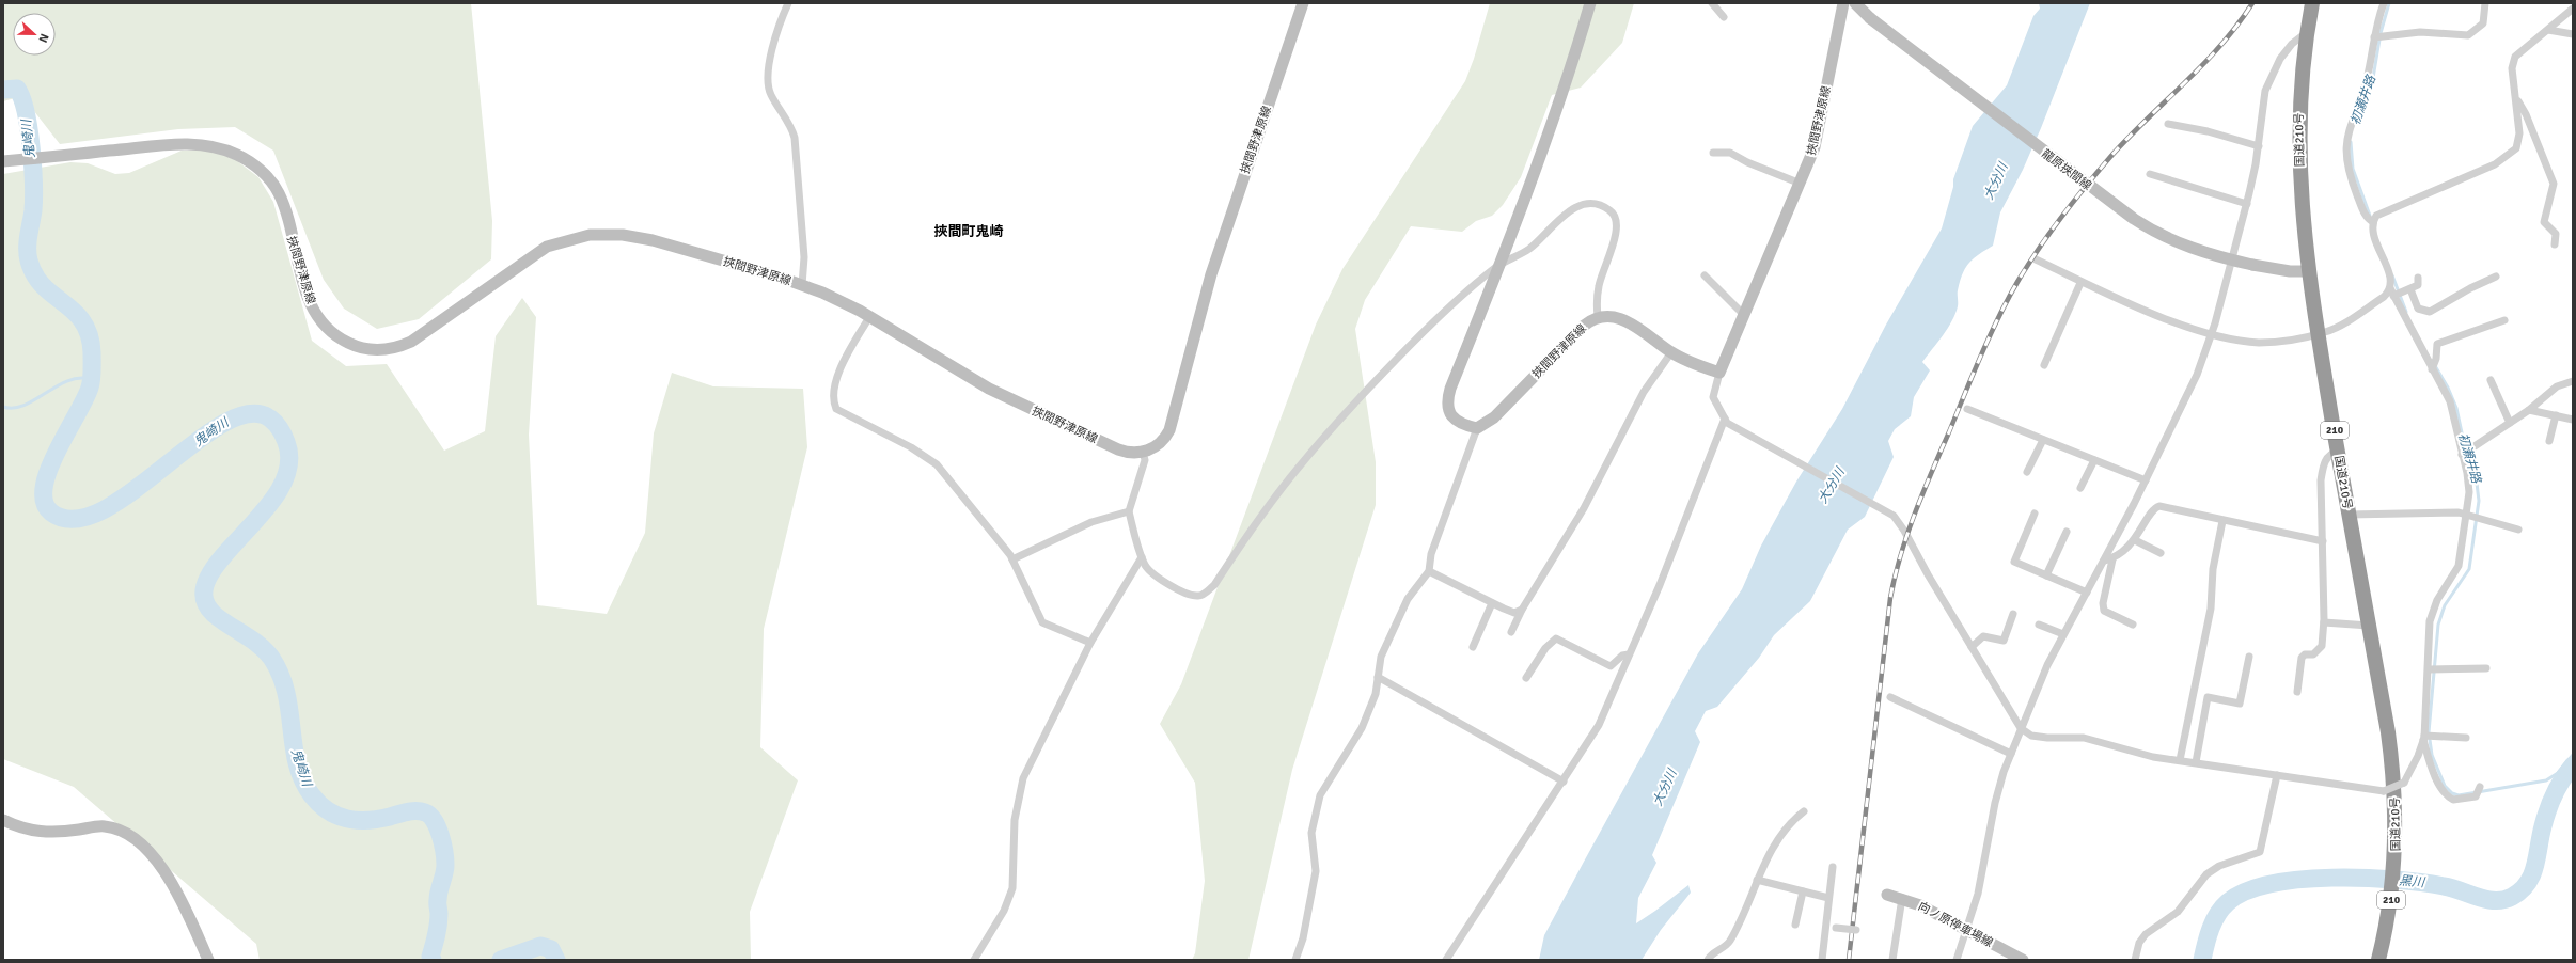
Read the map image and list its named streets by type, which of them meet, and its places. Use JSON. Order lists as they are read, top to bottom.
{
  "streets": {
    "highway": ["国道210号", "210"],
    "main road": ["挾間野津原線", "龍原挾間線", "向ノ原停車場線"]
  },
  "crossings": [
    ["国道210号", "龍原挾間線"]
  ],
  "districts": ["挾間町鬼崎"],
  "water": [
    "初瀬井路",
    "鬼崎川",
    "大分川",
    "黒川"
  ],
  "north": "right"
}
